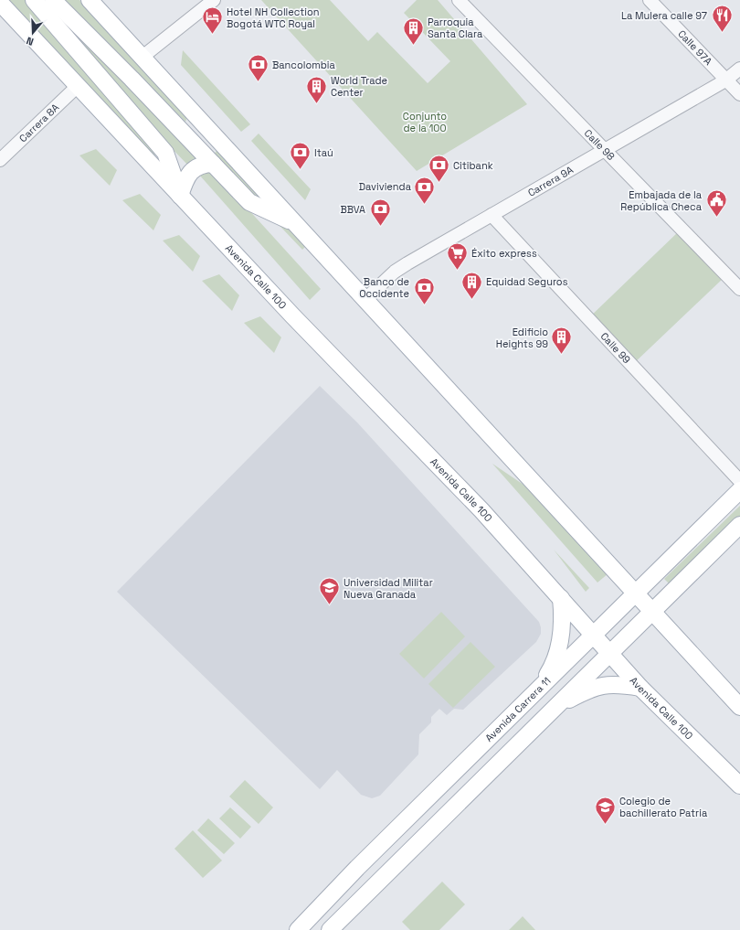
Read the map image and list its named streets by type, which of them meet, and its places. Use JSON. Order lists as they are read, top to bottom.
{
  "streets": {
    "main road": ["Avenida Calle 100", "Avenida Carrera 11"],
    "street": [
      "Calle 97A",
      "Carrera 8A",
      "Calle 98",
      "Carrera 9A",
      "Calle 99"
    ]
  },
  "crossings": [
    ["Calle 97A", "Carrera 9A"],
    ["Carrera 8A", "Avenida Calle 100"],
    ["Calle 98", "Carrera 9A"],
    ["Carrera 9A", "Calle 99"],
    ["Avenida Calle 100", "Avenida Carrera 11"]
  ],
  "parks": ["Conjunto de la 100"],
  "places": {
    "restaurant": ["La Mulera calle 97"],
    "hotel": ["Hotel NH Collection Bogotá WTC Royal"],
    "building": [
      "Parroquia Santa Clara",
      "World Trade Center",
      "Equidad Seguros",
      "Edificio Heights 99"
    ],
    "bank": [
      "Bancolombia",
      "Itaú",
      "Citibank",
      "Davivienda",
      "BBVA",
      "Banco de Occidente"
    ],
    "public building": ["Embajada de la República Checa"],
    "supermarket": ["Éxito express"],
    "school or university": ["Universidad Militar Nueva Granada", "Colegio de bachillerato Patria"]
  },
  "north": "bottom"
}
